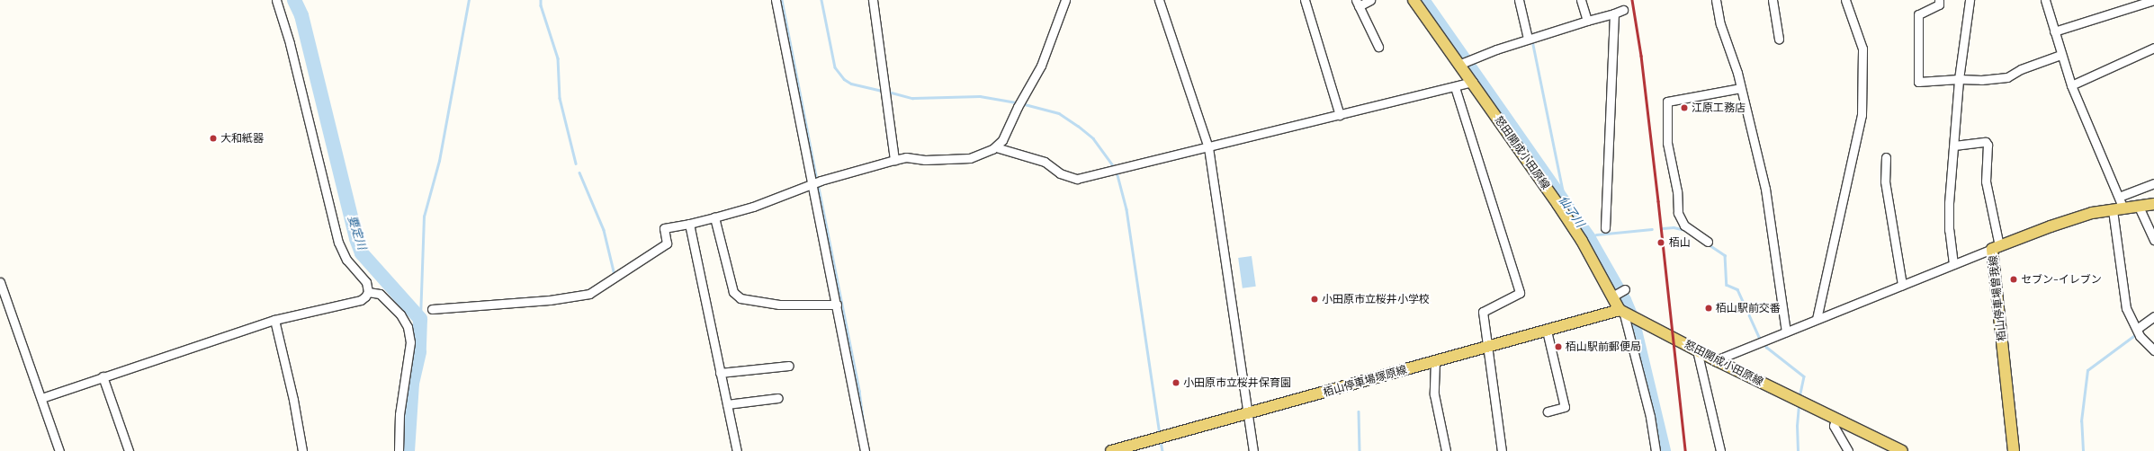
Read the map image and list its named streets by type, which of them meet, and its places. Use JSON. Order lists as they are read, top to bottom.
{
  "streets": {
    "main road": ["怒田開成小田原線", "栢山停車場曽我線", "栢山停車場塚原線"]
  },
  "crossings": [
    ["怒田開成小田原線", "栢山停車場塚原線"]
  ],
  "water": ["仙了川", "要定川"],
  "places": [
    "江原工務店",
    "大和紙器",
    "栢山",
    "セブン-イレブン",
    "小田原市立桜井小学校",
    "栢山駅前交番",
    "栢山駅前郵便局",
    "小田原市立桜井保育園"
  ]
}
